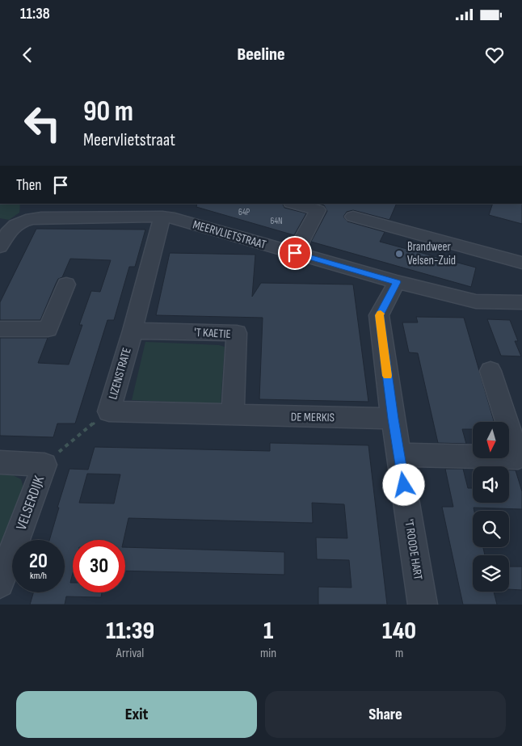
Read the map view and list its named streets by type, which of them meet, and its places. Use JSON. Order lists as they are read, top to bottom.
{
  "streets": {
    "street": [
      "MEERVLIETSTRAAT",
      "'T KAETIE",
      "LIZENSTRATE",
      "DE MERKIS",
      "VELSERDIJK",
      "'T ROODE HART"
    ]
  },
  "crossings": [
    ["MEERVLIETSTRAAT", "LIZENSTRATE"],
    ["MEERVLIETSTRAAT", "'T ROODE HART"],
    ["'T KAETIE", "LIZENSTRATE"],
    ["'T KAETIE", "DE MERKIS"],
    ["LIZENSTRATE", "DE MERKIS"],
    ["DE MERKIS", "'T ROODE HART"]
  ],
  "places": ["Brandweer Velsen-Zuid"],
  "house_numbers": ["64P", "64N"],
  "north": "bottom",
  "page": {
    "status": "11:38",
    "header": "Beeline",
    "turn": ["90 m", "Meervlietstraat"],
    "then": "Then",
    "speed": "20 km/h",
    "limit": "30",
    "eta": [
      "11:39",
      "Arrival",
      "1",
      "min",
      "140",
      "m"
    ],
    "buttons": ["Exit", "Share"]
  }
}
